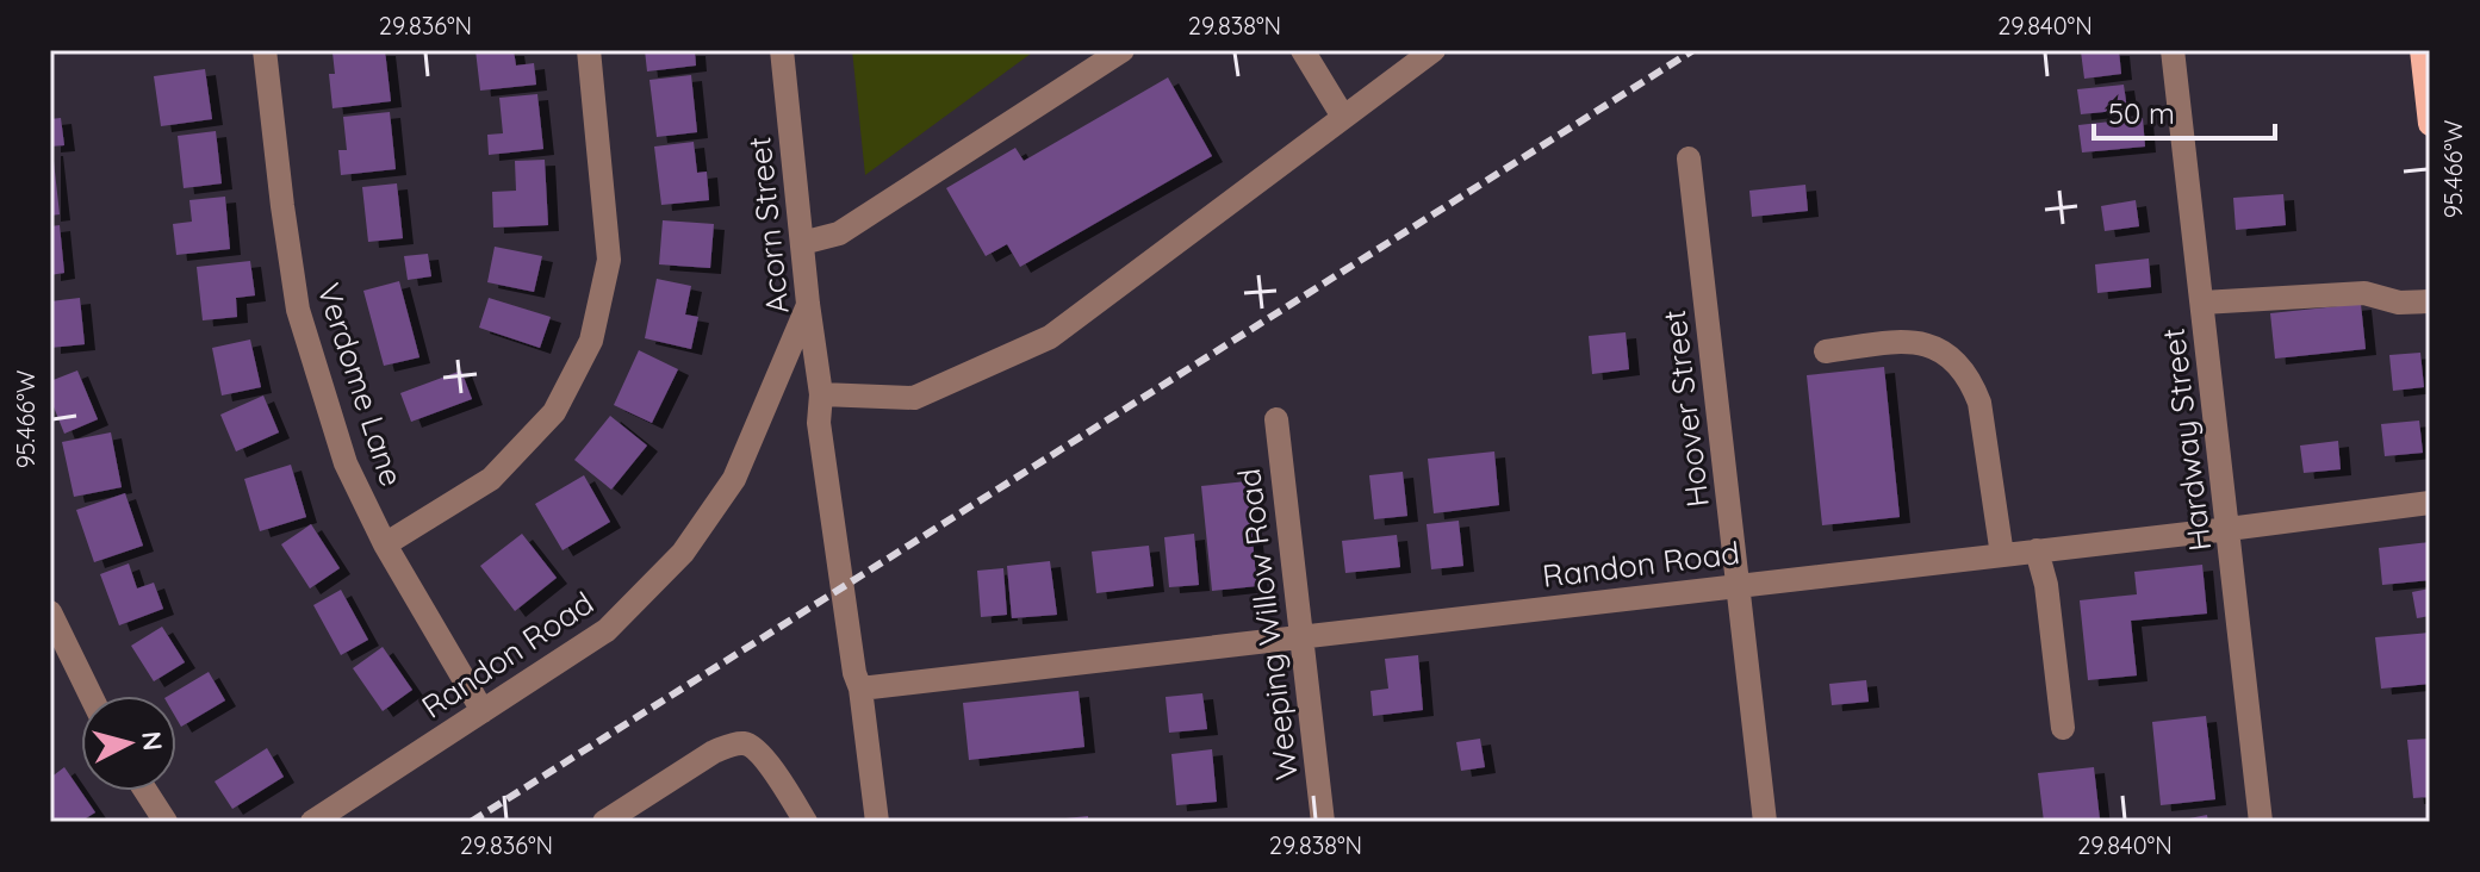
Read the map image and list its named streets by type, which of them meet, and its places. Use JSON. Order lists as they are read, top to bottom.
{
  "streets": {
    "street": [
      "Acorn Street",
      "Verdome Lane",
      "Hoover Street",
      "Hardway Street",
      "Randon Road",
      "Weeping Willow Road"
    ]
  },
  "crossings": [
    ["Acorn Street", "Randon Road"],
    ["Verdome Lane", "Randon Road"],
    ["Hoover Street", "Randon Road"],
    ["Hardway Street", "Randon Road"],
    ["Randon Road", "Weeping Willow Road"]
  ],
  "scale_bar": "50 m",
  "north": "right",
  "coordinates": [
    "29.836°N",
    "29.838°N",
    "29.840°N",
    "95.466°W"
  ]
}
